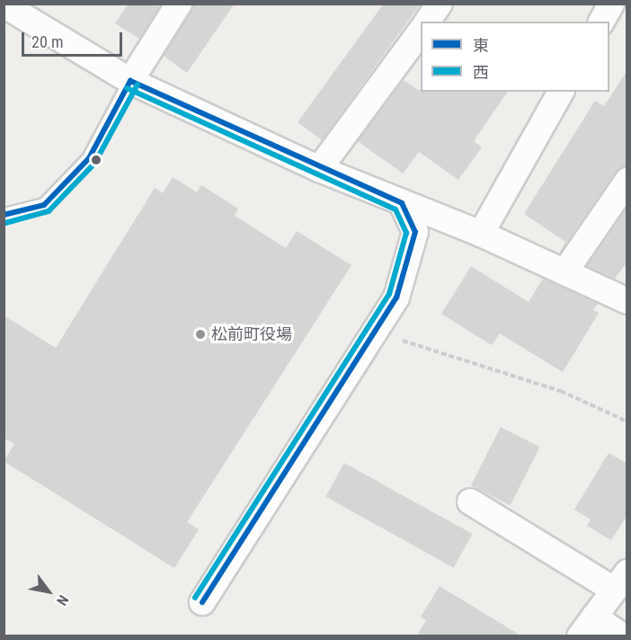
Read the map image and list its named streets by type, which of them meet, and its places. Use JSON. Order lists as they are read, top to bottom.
{
  "places": ["松前町役場"],
  "lines": ["transit line 東", "transit line 西"],
  "legend": ["東", "西"],
  "scale_bar": "20 m",
  "north": "bottom right"
}
